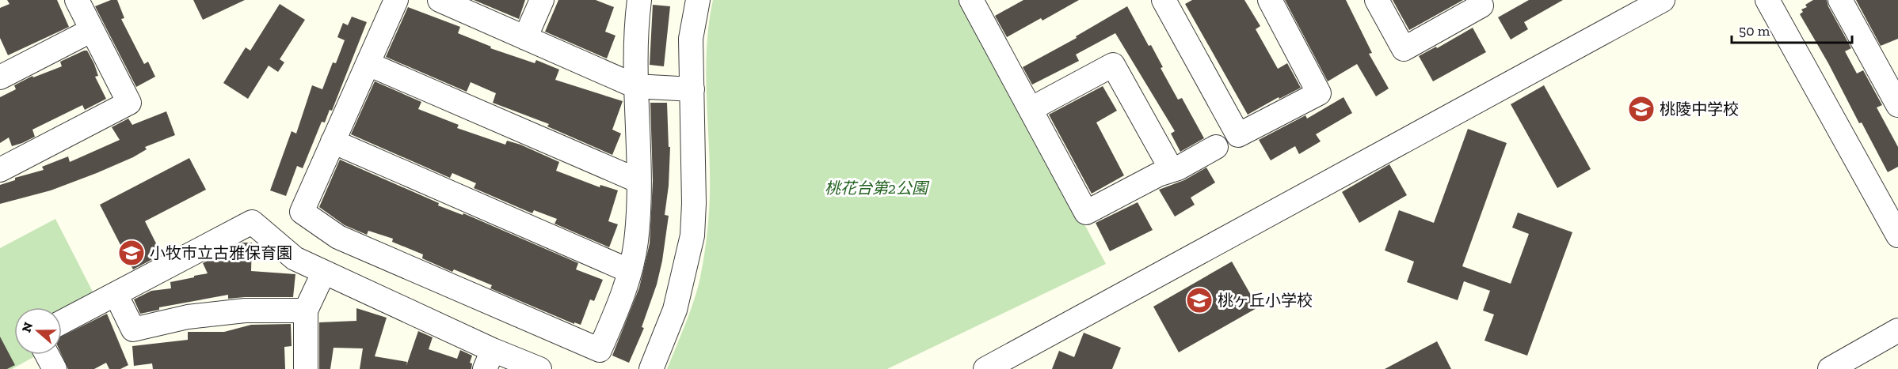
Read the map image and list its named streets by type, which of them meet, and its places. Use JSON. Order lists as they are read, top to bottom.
{
  "parks": ["桃花台第2公園"],
  "places": {
    "school or university": ["桃陵中学校", "小牧市立古雅保育園", "桃ヶ丘小学校"]
  },
  "scale_bar": "50 m",
  "north": "left"
}
